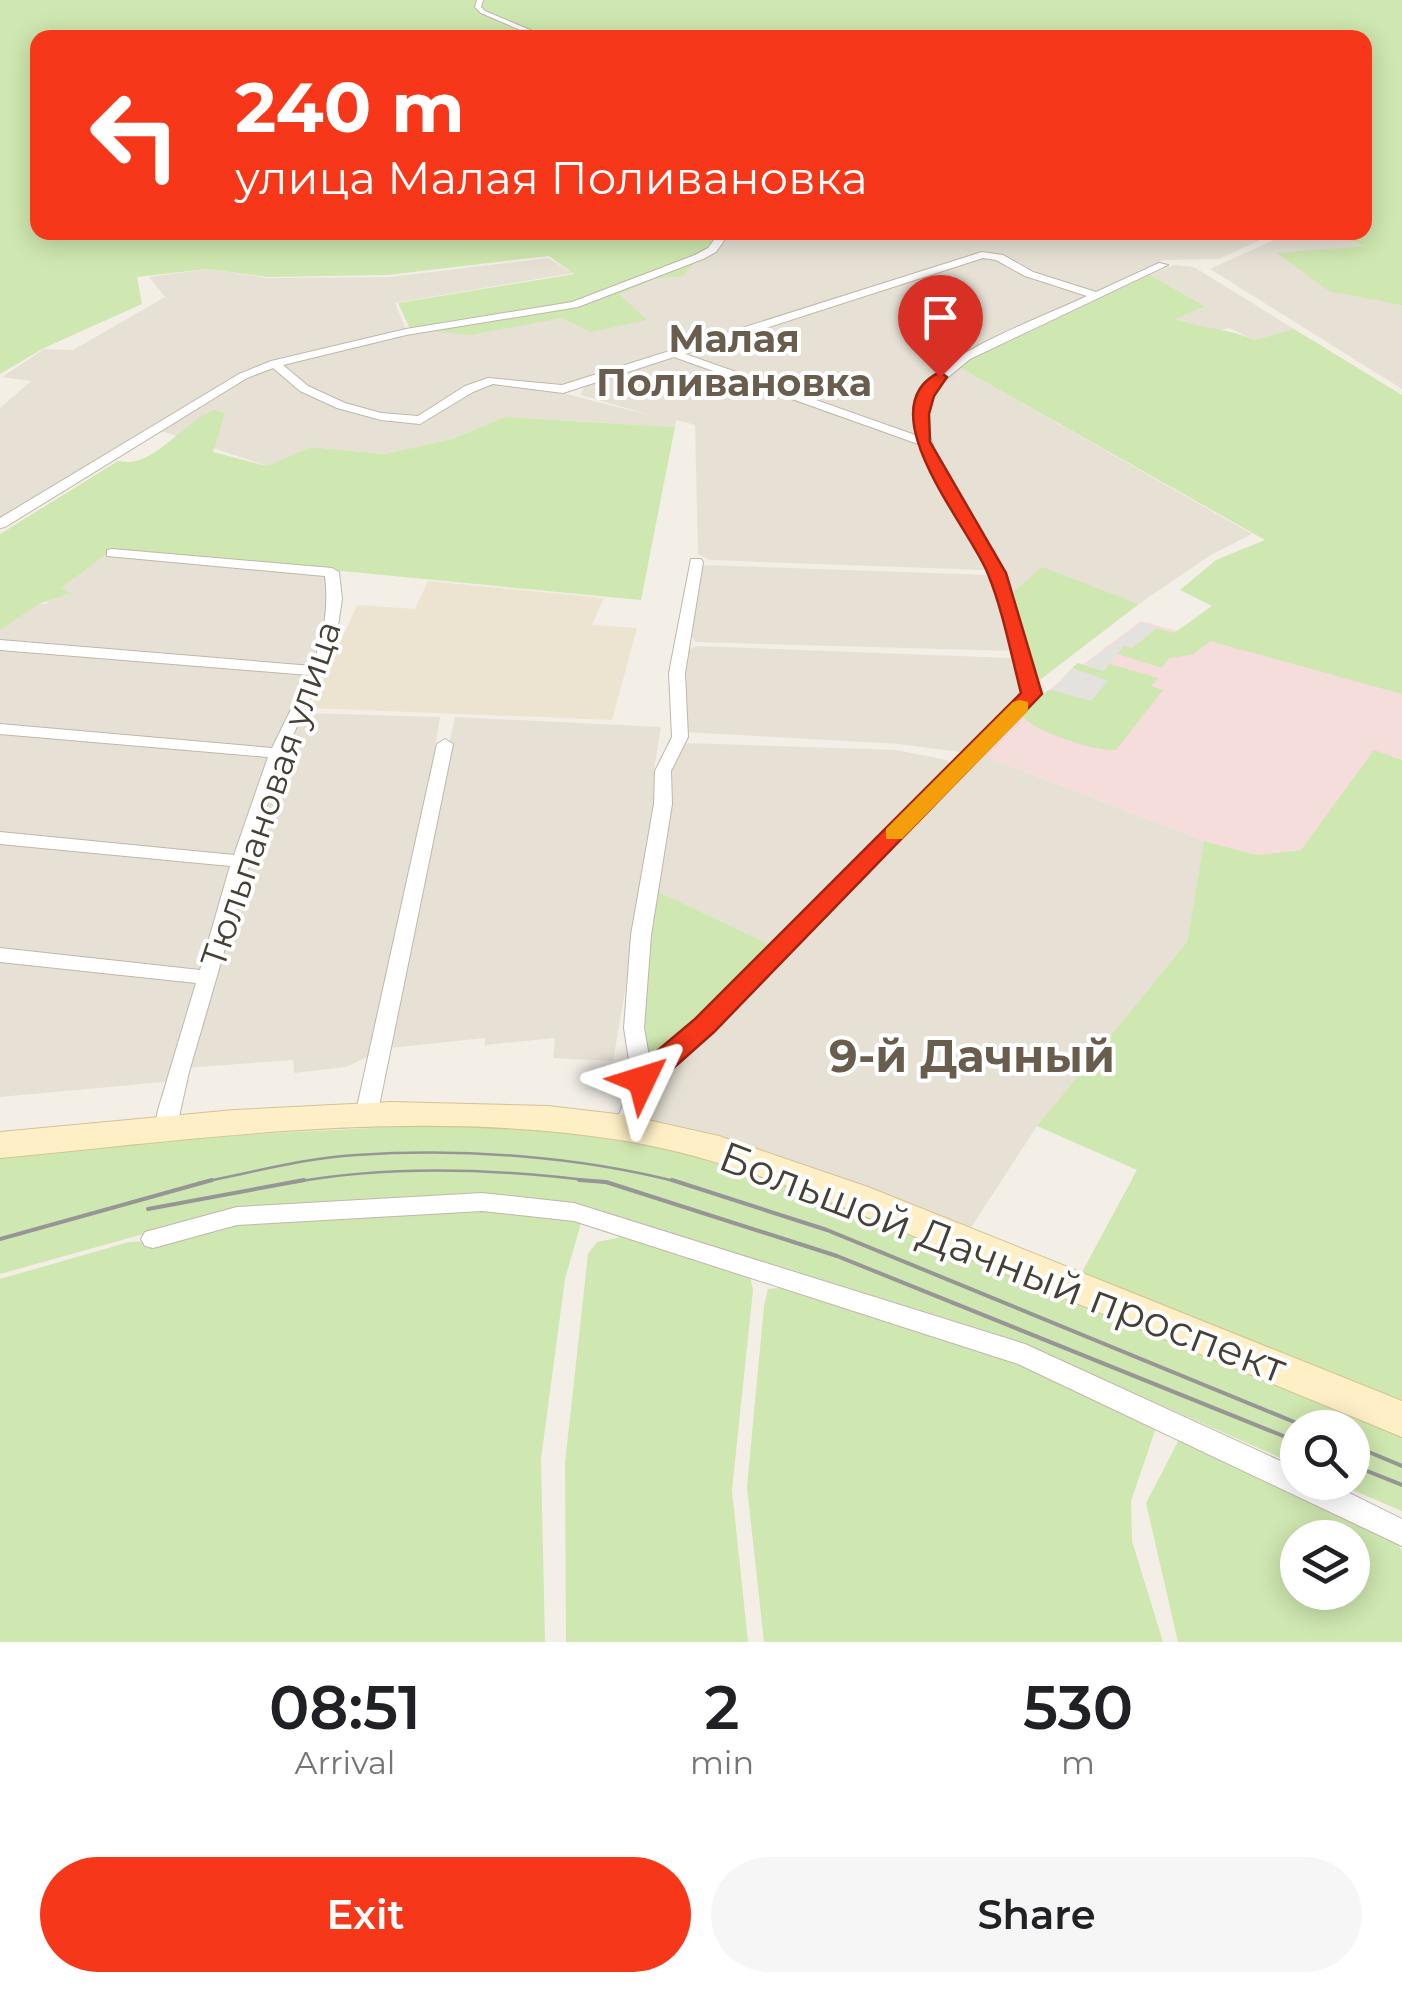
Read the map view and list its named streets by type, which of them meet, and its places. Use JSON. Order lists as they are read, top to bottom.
{
  "streets": {
    "main road": ["Большой Дачный проспект"],
    "street": ["Тюльпановая улица"]
  },
  "crossings": [
    ["Тюльпановая улица", "Большой Дачный проспект"]
  ],
  "districts": ["Малая Поливановка", "9-й Дачный"],
  "page": {
    "turn": ["240 m", "улица Малая Поливановка"],
    "eta": [
      "08:51",
      "Arrival",
      "2",
      "min",
      "530",
      "m"
    ],
    "buttons": ["Exit", "Share"]
  }
}
